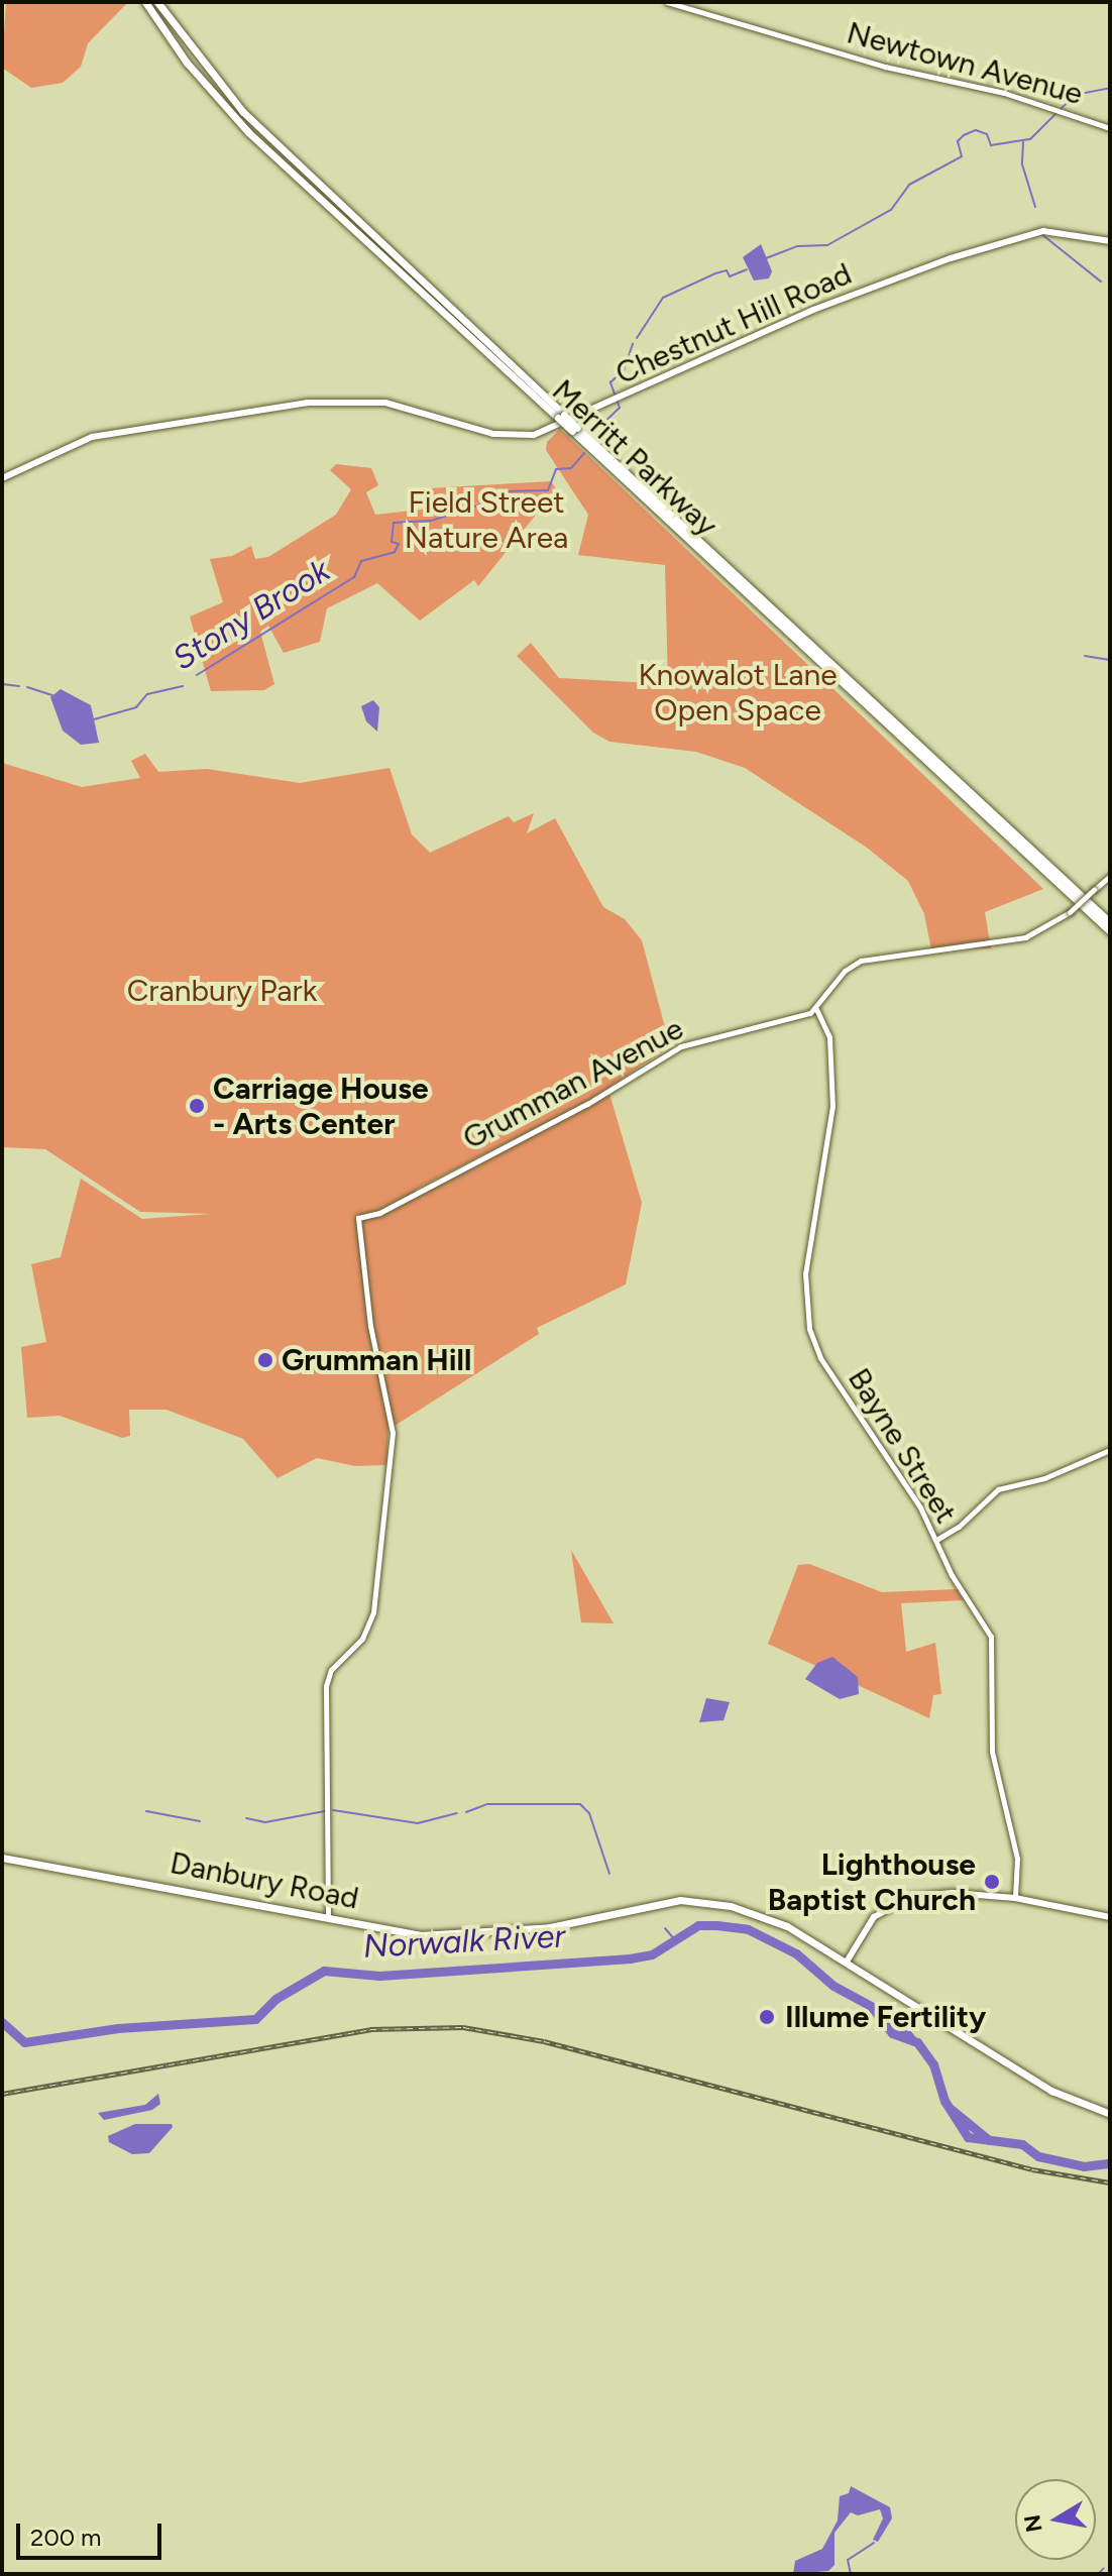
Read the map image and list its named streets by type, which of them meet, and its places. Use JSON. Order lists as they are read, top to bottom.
{
  "streets": {
    "highway": ["Merritt Parkway", "Danbury Road"],
    "main road": ["Chestnut Hill Road"],
    "street": ["Newtown Avenue", "Grumman Avenue", "Bayne Street"]
  },
  "crossings": [
    ["Grumman Avenue", "Bayne Street"],
    ["Grumman Avenue", "Danbury Road"]
  ],
  "water": ["Stony Brook", "Norwalk River"],
  "parks": ["Field Street Nature Area", "Knowalot Lane Open Space", "Cranbury Park"],
  "places": [
    "Carriage House - Arts Center",
    "Grumman Hill",
    "Lighthouse Baptist Church",
    "Illume Fertility"
  ],
  "scale_bar": "200 m",
  "north": "left"
}
